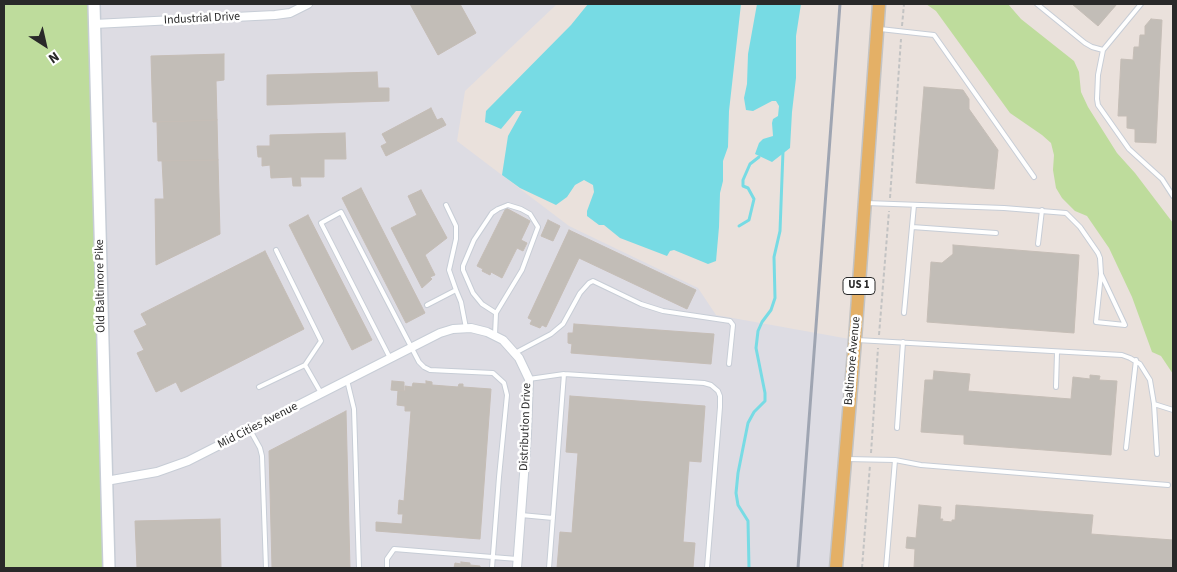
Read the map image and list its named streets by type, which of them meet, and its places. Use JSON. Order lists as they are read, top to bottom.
{
  "streets": {
    "main road": ["Old Baltimore Pike", "US 1", "Baltimore Avenue"],
    "street": ["Industrial Drive", "Mid Cities Avenue", "Distribution Drive"]
  },
  "crossings": [
    ["Industrial Drive", "Old Baltimore Pike"],
    ["Old Baltimore Pike", "Mid Cities Avenue"],
    ["Mid Cities Avenue", "Distribution Drive"]
  ],
  "north": "bottom right"
}
